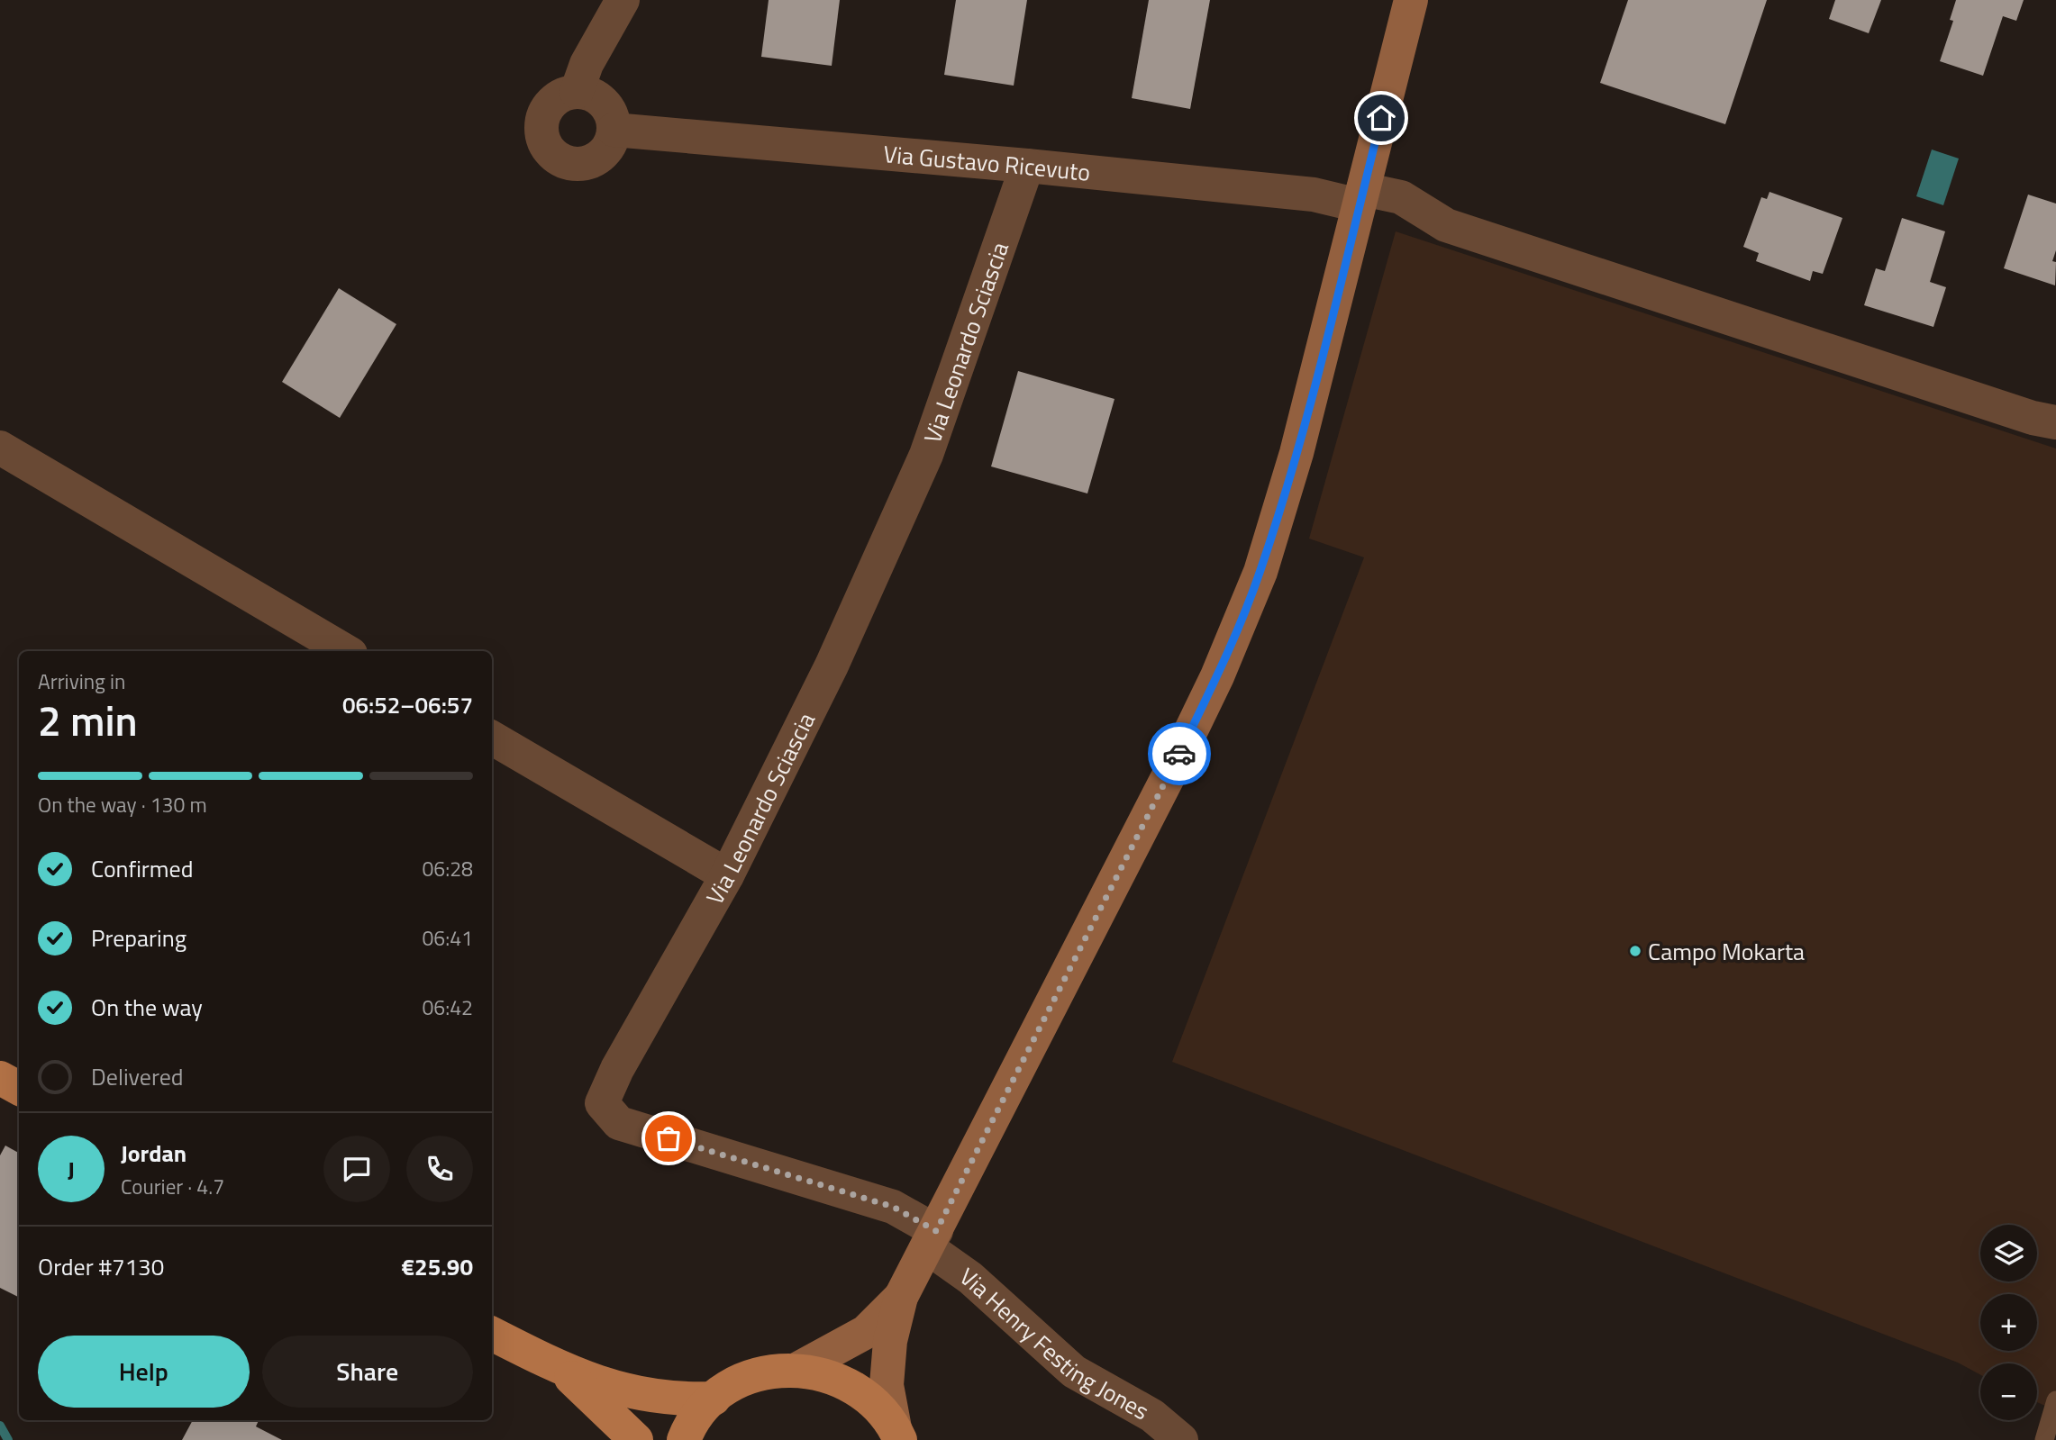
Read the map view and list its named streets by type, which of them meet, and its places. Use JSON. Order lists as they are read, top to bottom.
{
  "streets": {
    "street": ["Via Gustavo Ricevuto", "Via Leonardo Sciascia", "Via Henry Festing Jones"]
  },
  "crossings": [
    ["Via Gustavo Ricevuto", "Via Leonardo Sciascia"],
    ["Via Leonardo Sciascia", "Via Henry Festing Jones"]
  ],
  "places": ["Campo Mokarta"],
  "page": {
    "heading": ["2 min", "Arriving in", "06:52–06:57"],
    "panel": [
      "Jordan",
      "Courier · 4.7",
      "Order #7130",
      "€25.90"
    ],
    "bar": "On the way · 130 m",
    "list": [
      ["Confirmed", "06:28"],
      ["Preparing", "06:41"],
      ["On the way", "06:42"],
      "Delivered"
    ],
    "round": "J",
    "map_buttons": ["+", "−"],
    "buttons": ["Help", "Share"]
  }
}
